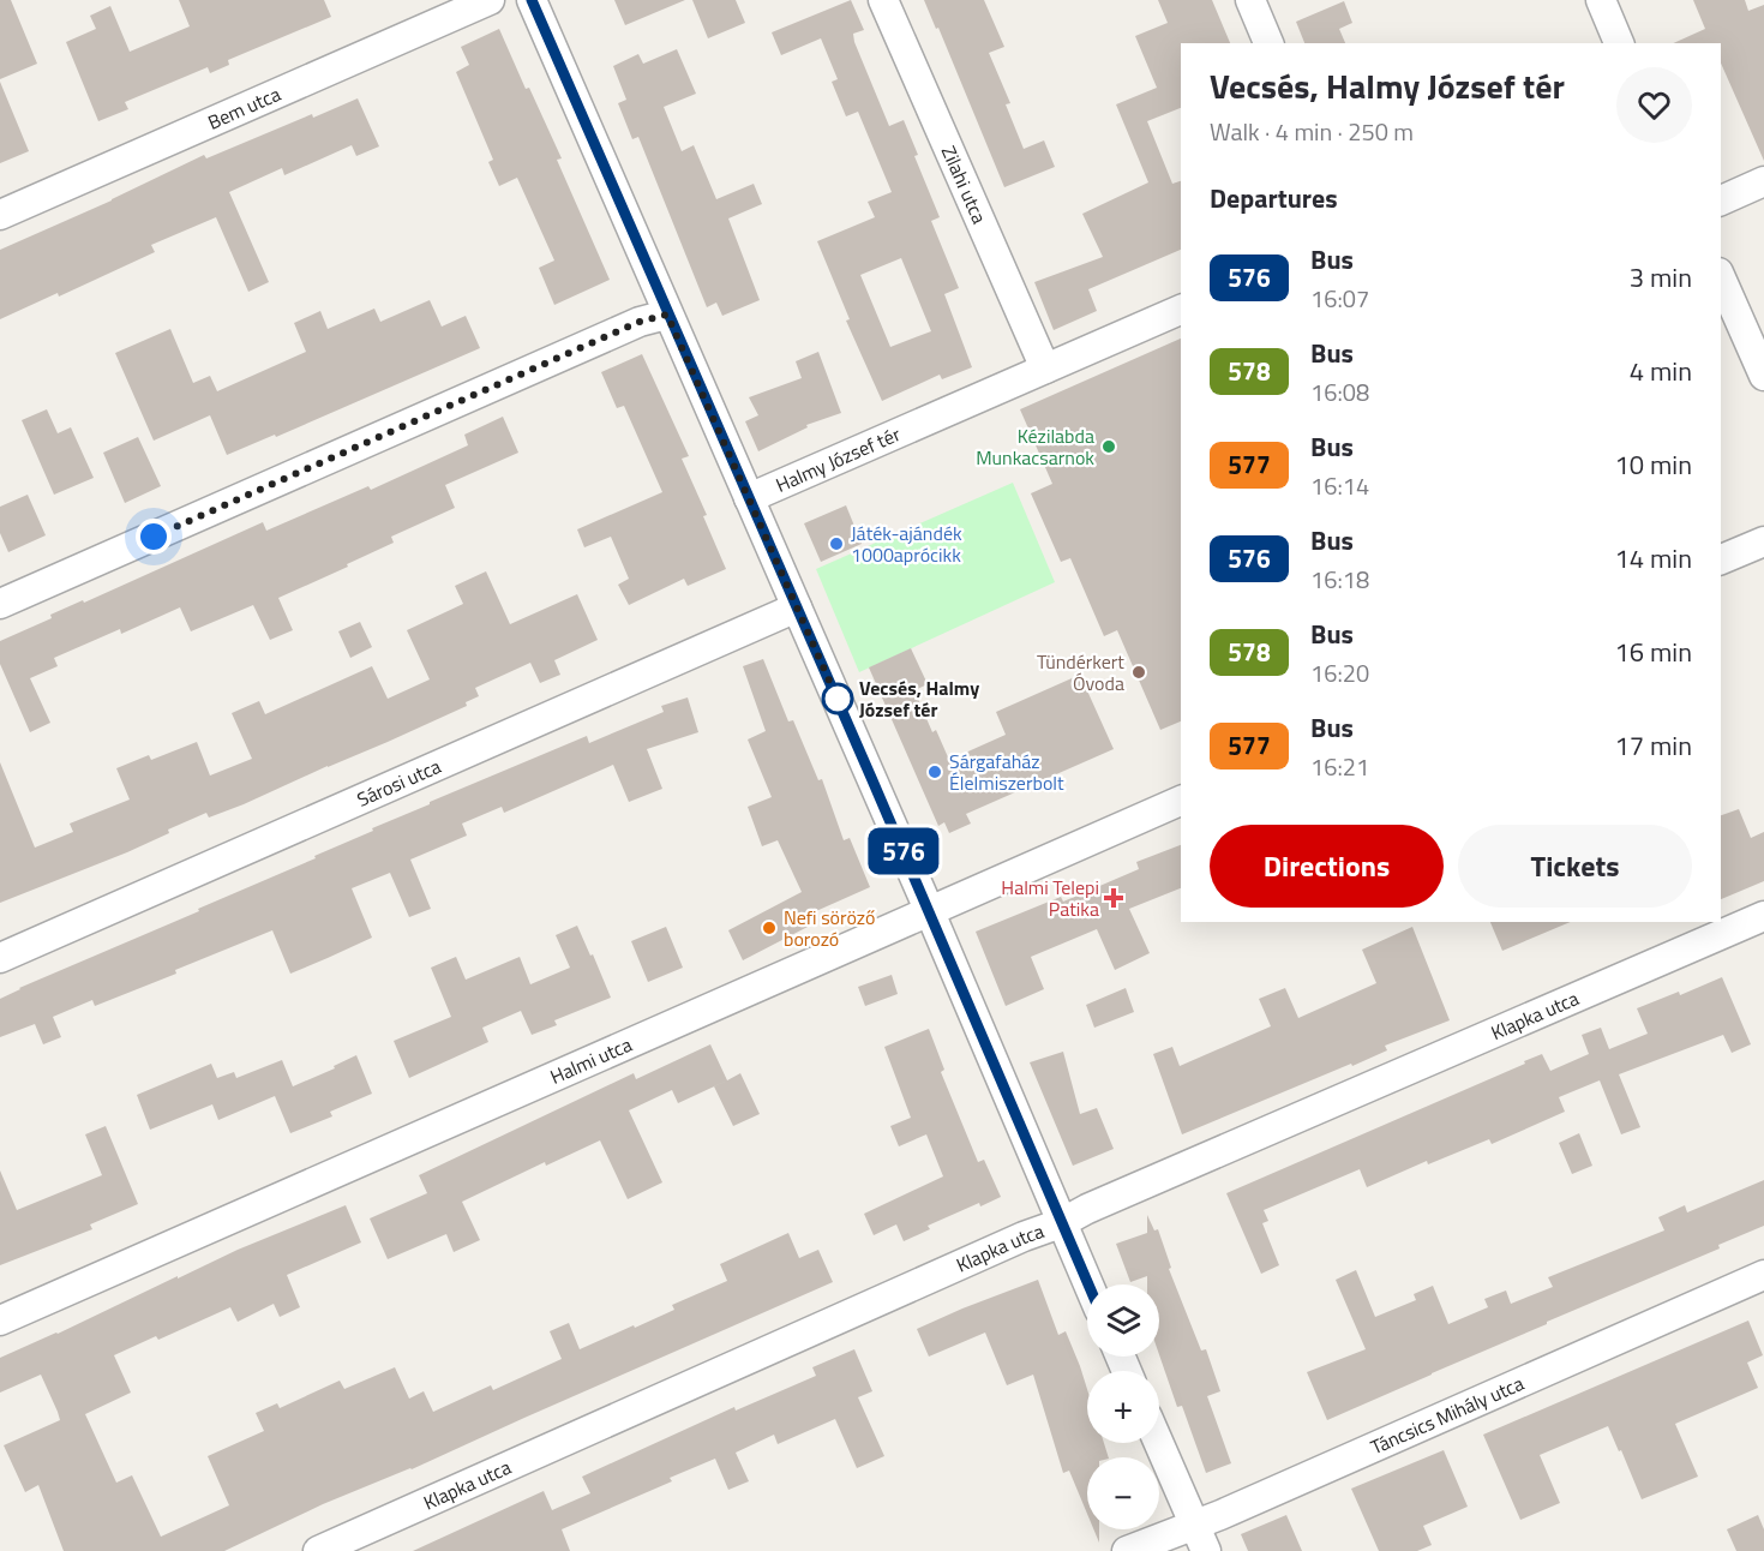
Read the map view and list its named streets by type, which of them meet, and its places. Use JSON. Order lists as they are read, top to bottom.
{
  "streets": {
    "street": [
      "Bem utca",
      "Zilahi utca",
      "Halmy József tér",
      "Sárosi utca",
      "Klapka utca",
      "Halmi utca",
      "Táncsics Mihály utca"
    ]
  },
  "crossings": [
    ["Zilahi utca", "Halmy József tér"]
  ],
  "places": {
    "other": [
      "Kézilabda Munkacsarnok",
      "Játék-ajándék 1000aprócikk",
      "Tündérkert Óvoda",
      "Vecsés, Halmy József tér",
      "Sárgafaház Élelmiszerbolt",
      "Nefi söröző borozó"
    ],
    "health": ["Halmi Telepi Patika"]
  },
  "lines": ["bus line 576"],
  "page": {
    "on_map": "576",
    "heading": [
      ["Vecsés, Halmy József tér", "Walk · 4 min · 250 m"],
      "Departures"
    ],
    "list": [
      {
        "mark": "576",
        "name": "Bus",
        "note": "16:07",
        "value": "3 min"
      },
      {
        "mark": "578",
        "name": "Bus",
        "note": "16:08",
        "value": "4 min"
      },
      {
        "mark": "577",
        "name": "Bus",
        "note": "16:14",
        "value": "10 min"
      },
      {
        "mark": "576",
        "name": "Bus",
        "note": "16:18",
        "value": "14 min"
      },
      {
        "mark": "578",
        "name": "Bus",
        "note": "16:20",
        "value": "16 min"
      },
      {
        "mark": "577",
        "name": "Bus",
        "note": "16:21",
        "value": "17 min"
      }
    ],
    "buttons": ["Directions", "Tickets"],
    "map_buttons": ["+", "−"]
  }
}
